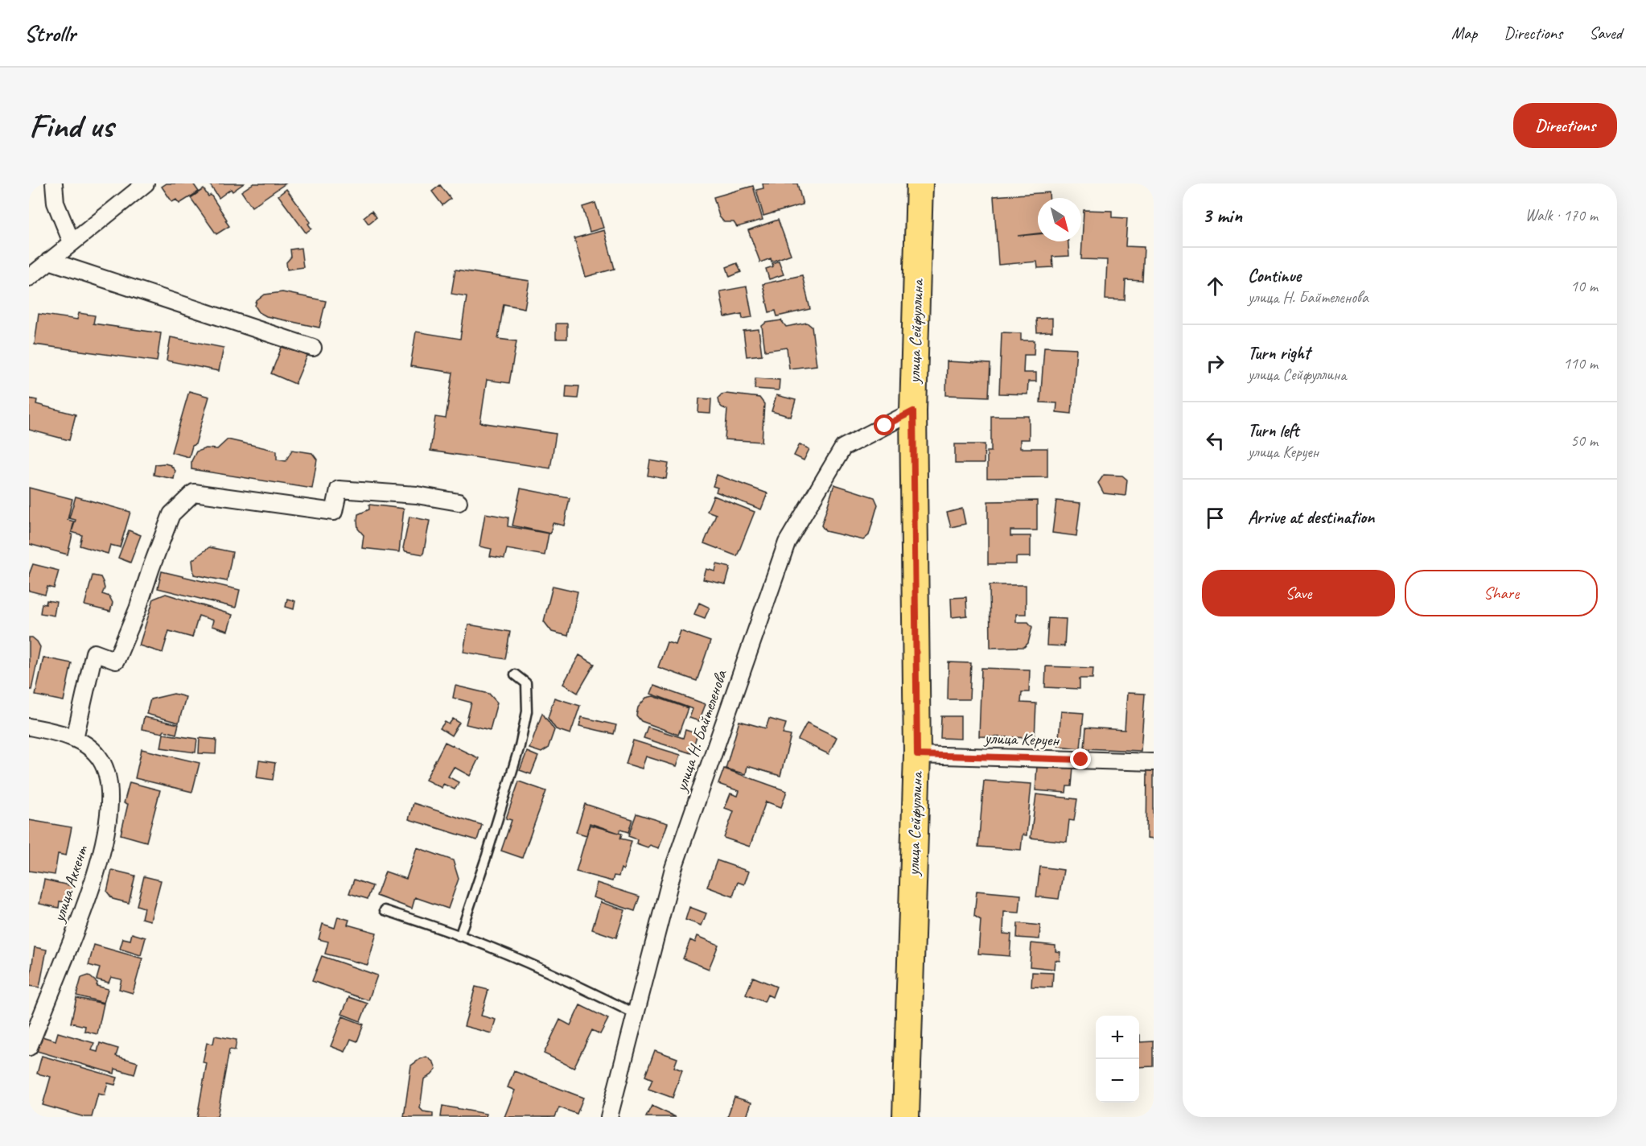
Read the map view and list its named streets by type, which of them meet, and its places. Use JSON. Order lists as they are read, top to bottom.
{
  "streets": {
    "main road": ["улица Сейфуллина"],
    "street": ["улица Н. Байтеленова", "улица Керуен", "улица Аккент"]
  },
  "crossings": [
    ["улица Сейфуллина", "улица Н. Байтеленова"],
    ["улица Сейфуллина", "улица Керуен"]
  ],
  "north": "bottom right",
  "page": {
    "header": "Strollr",
    "nav": ["Map", "Directions", "Saved"],
    "buttons": [
      "Directions",
      ["Save", "Share"]
    ],
    "title": "Find us",
    "heading": ["3 min", "Walk · 170 m"],
    "list": [
      ["Continue", "улица Н. Байтеленова", "10 m"],
      ["Turn right", "улица Сейфуллина", "110 m"],
      ["Turn left", "улица Керуен", "50 m"],
      "Arrive at destination"
    ],
    "map_buttons": ["+", "−"]
  }
}
